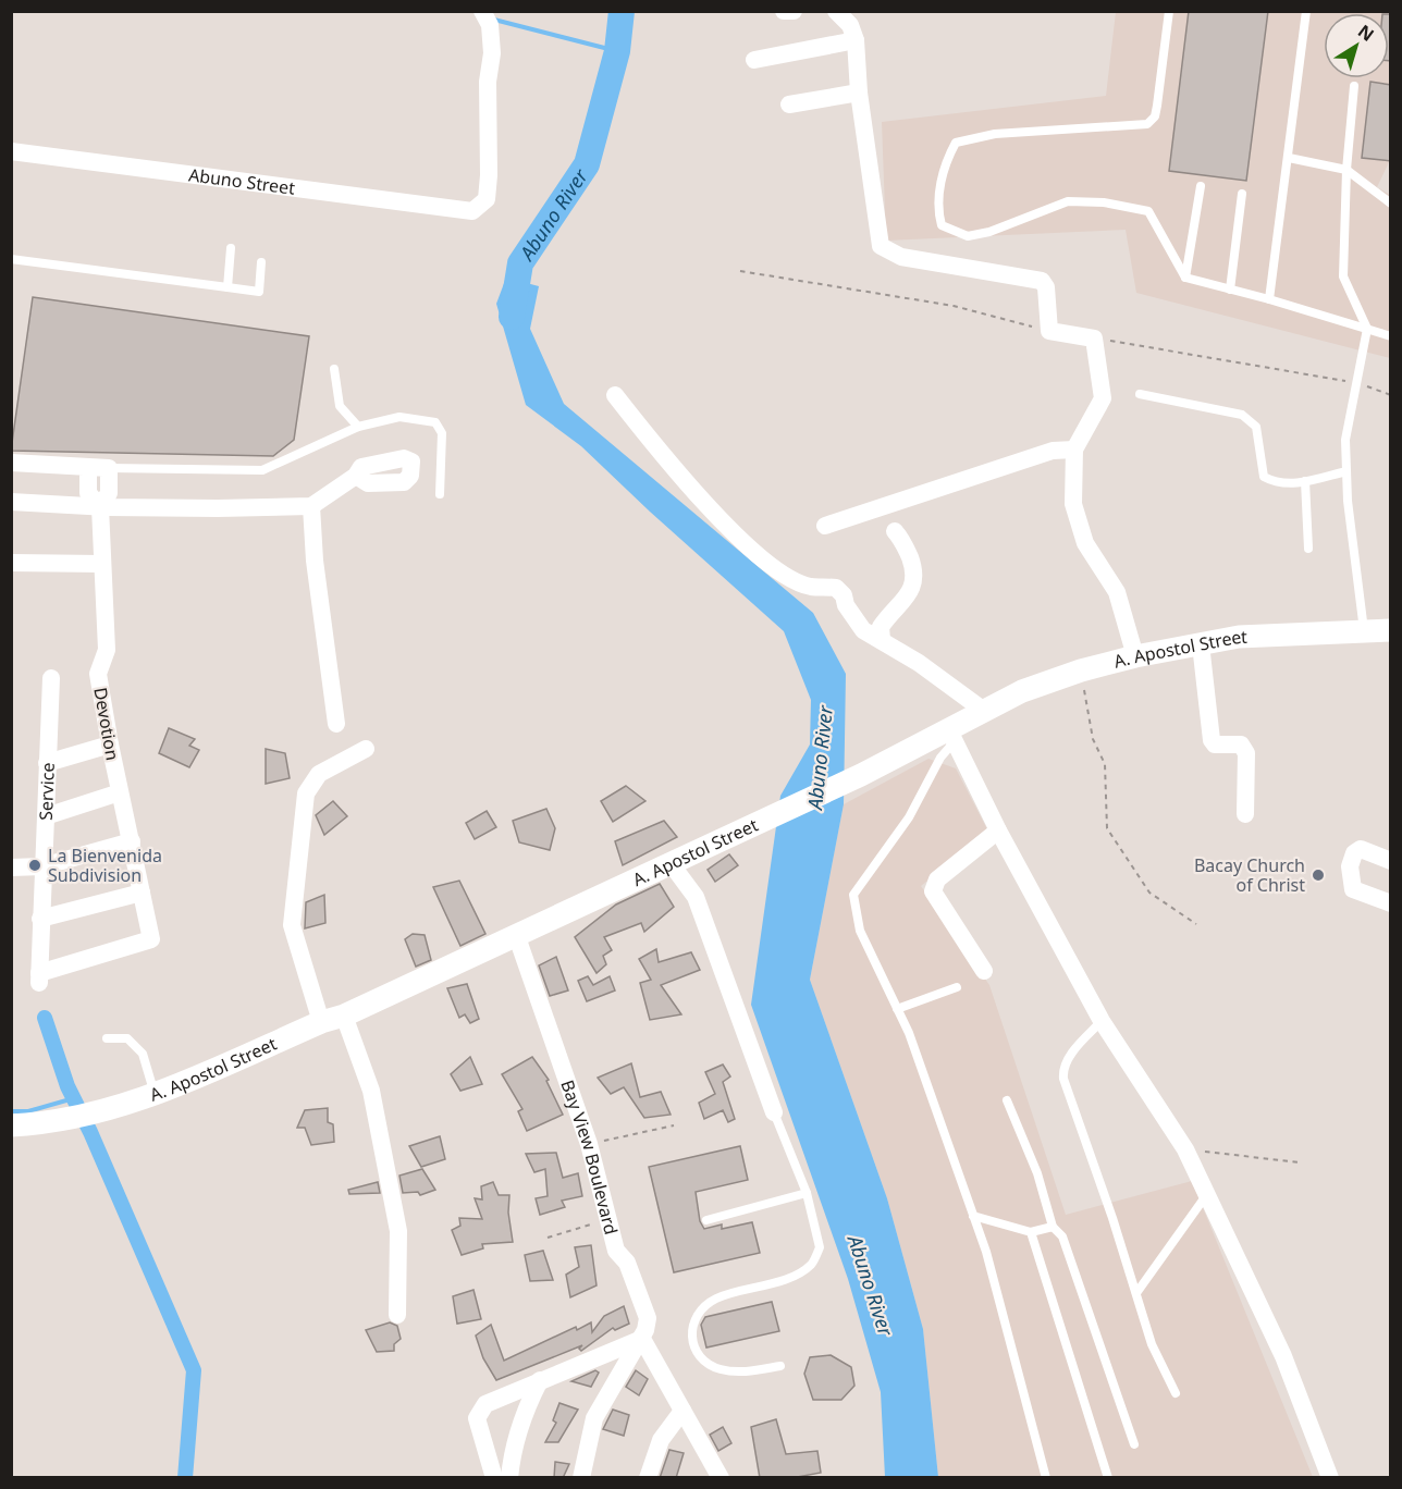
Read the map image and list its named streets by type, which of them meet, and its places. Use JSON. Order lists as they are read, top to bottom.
{
  "streets": {
    "street": [
      "Abuno Street",
      "A. Apostol Street",
      "Devotion",
      "Service",
      "Bay View Boulevard"
    ]
  },
  "crossings": [
    ["A. Apostol Street", "Bay View Boulevard"],
    ["Devotion", "Service"]
  ],
  "water": ["Abuno River"],
  "places": ["La Bienvenida Subdivision", "Bacay Church of Christ"],
  "north": "top right"
}
